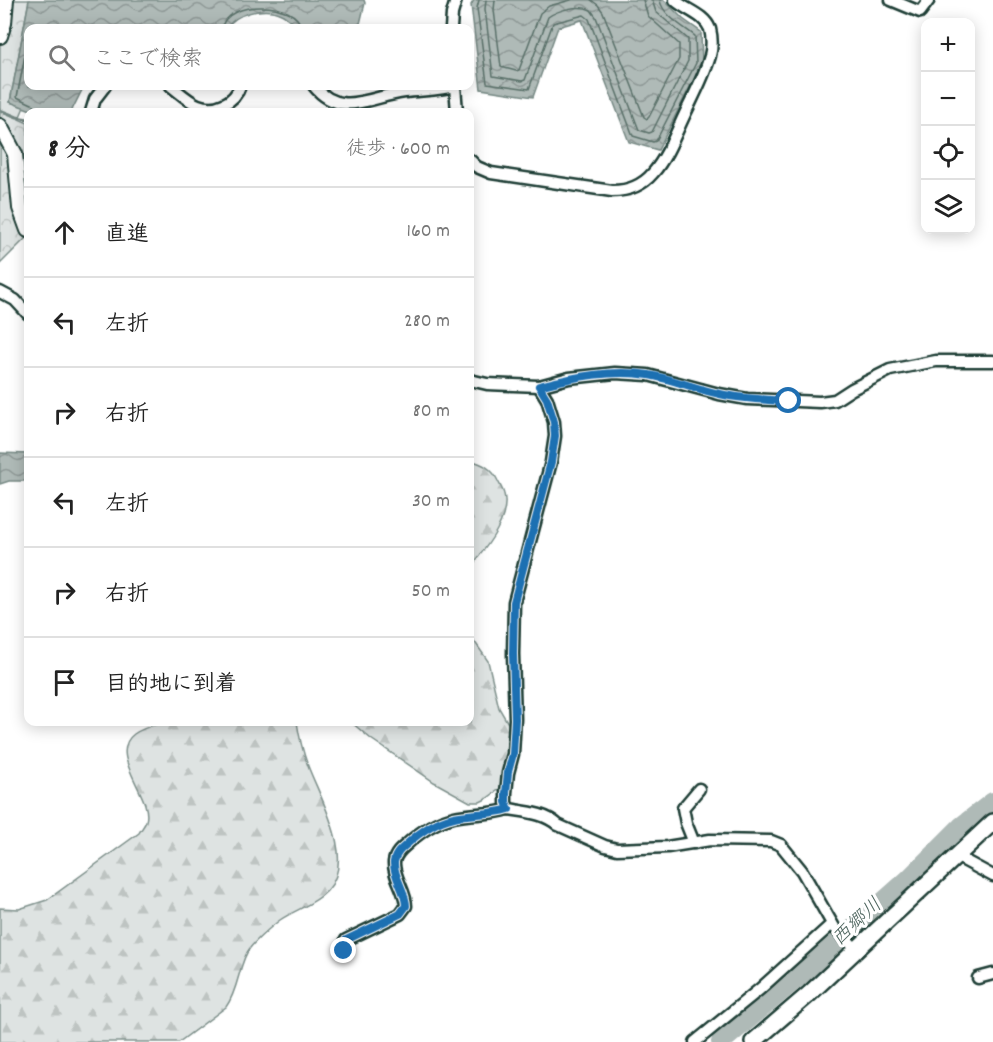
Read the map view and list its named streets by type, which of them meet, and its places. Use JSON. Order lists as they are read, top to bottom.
{
  "water": ["西郷川"],
  "page": {
    "map_buttons": ["+", "−"],
    "search": "ここで検索",
    "heading": ["8 分", "徒歩 · 600 m"],
    "list": [
      ["直進", "160 m"],
      ["左折", "280 m"],
      ["右折", "80 m"],
      ["左折", "30 m"],
      ["右折", "50 m"],
      "目的地に到着"
    ]
  }
}
